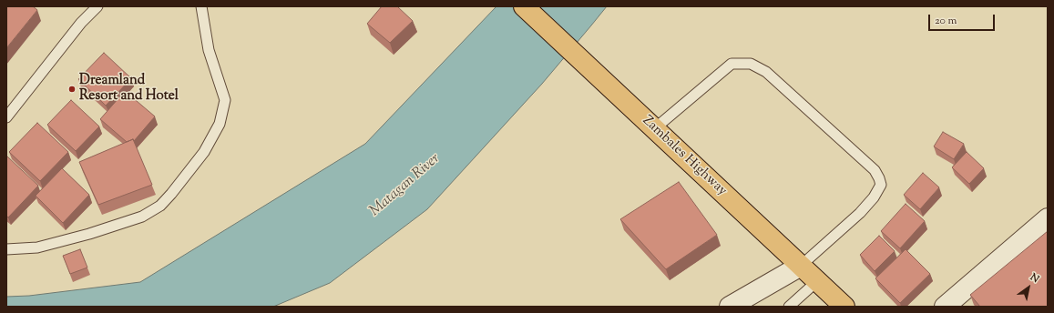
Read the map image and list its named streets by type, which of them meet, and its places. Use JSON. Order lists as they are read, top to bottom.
{
  "streets": {
    "main road": ["Zambales Highway"]
  },
  "water": ["Matagan River"],
  "places": ["Dreamland Resort and Hotel"],
  "scale_bar": "20 m",
  "north": "top right"
}
